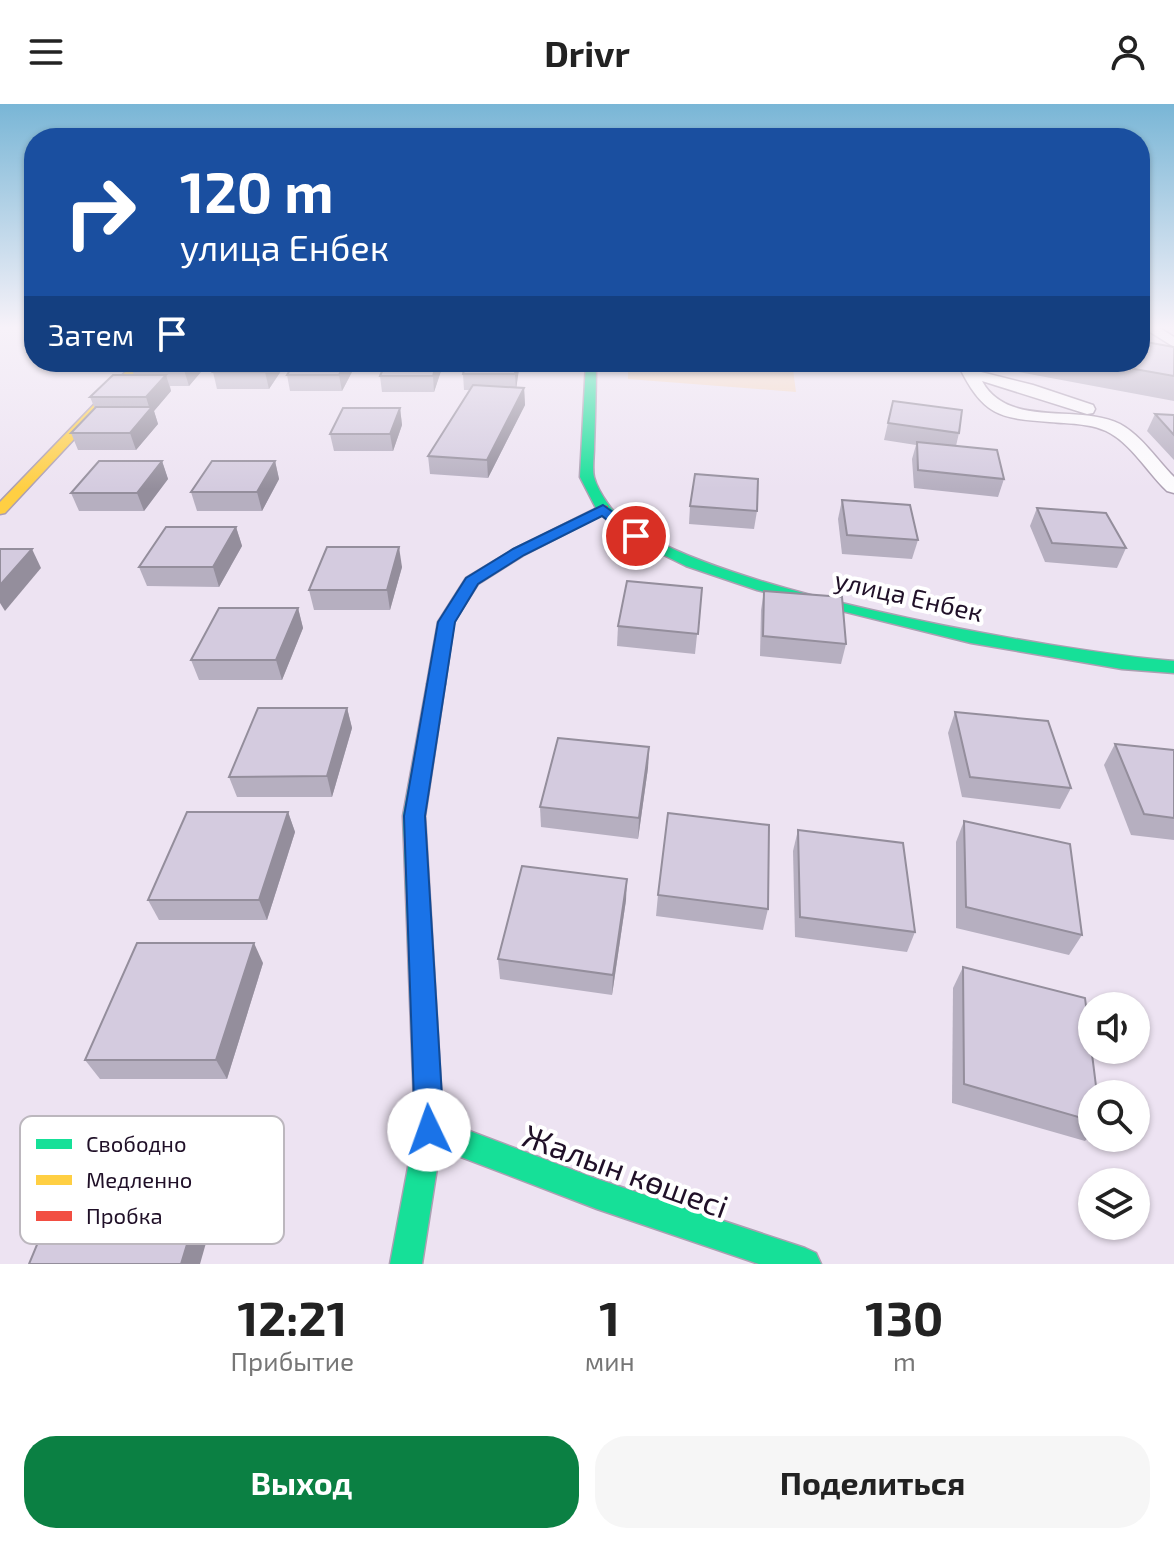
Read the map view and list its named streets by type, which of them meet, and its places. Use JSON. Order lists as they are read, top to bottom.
{
  "streets": {
    "street": ["улица Енбек", "Жалын көшесі"]
  },
  "legend": ["Свободно", "Медленно", "Пробка"],
  "page": {
    "header": "Drivr",
    "turn": ["120 m", "улица Енбек"],
    "then": "Затем",
    "eta": [
      "12:21",
      "Прибытие",
      "1",
      "мин",
      "130",
      "m"
    ],
    "buttons": ["Выход", "Поделиться"]
  }
}
